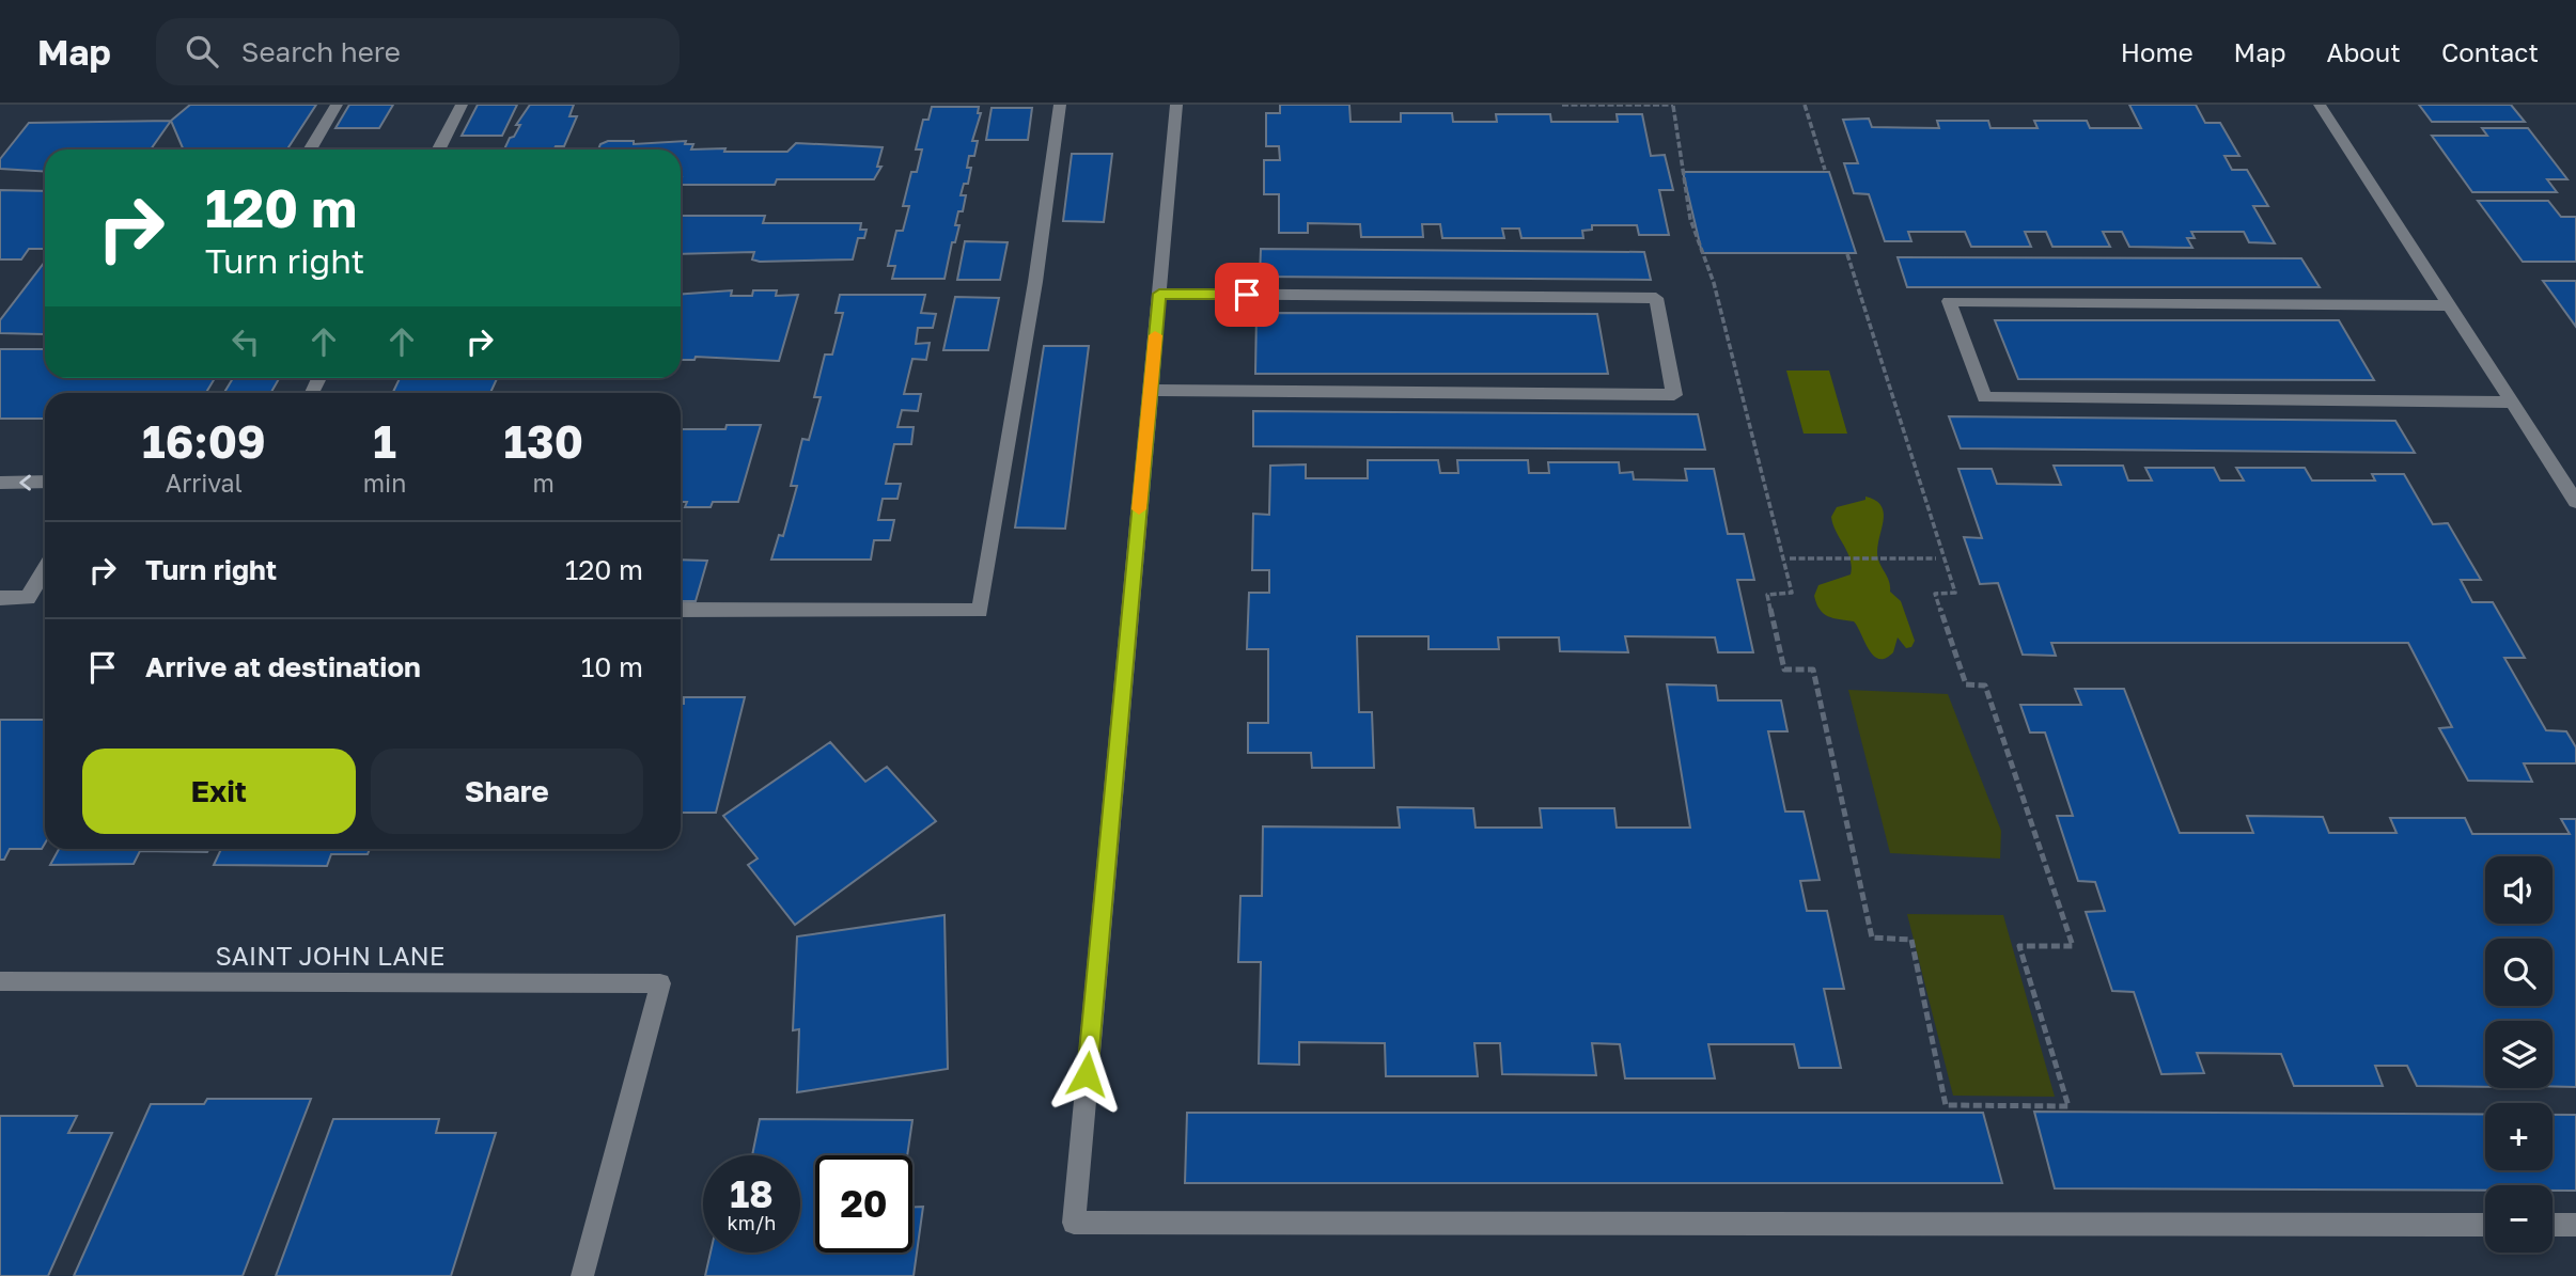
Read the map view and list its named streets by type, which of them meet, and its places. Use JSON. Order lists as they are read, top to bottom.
{
  "streets": {
    "street": ["SAINT JOHN LANE"]
  },
  "page": {
    "header": "Map",
    "search": "Search here",
    "nav": [
      "Home",
      "Map",
      "About",
      "Contact"
    ],
    "turn": ["120 m", "Turn right"],
    "eta": [
      "16:09",
      "Arrival",
      "1",
      "min",
      "130",
      "m"
    ],
    "list": [
      {
        "name": "Turn right",
        "value": "120 m"
      },
      {
        "name": "Arrive at destination",
        "value": "10 m"
      }
    ],
    "buttons": ["Exit", "Share"],
    "map_buttons": ["+", "−"],
    "speed": "18 km/h",
    "limit": "20"
  }
}
